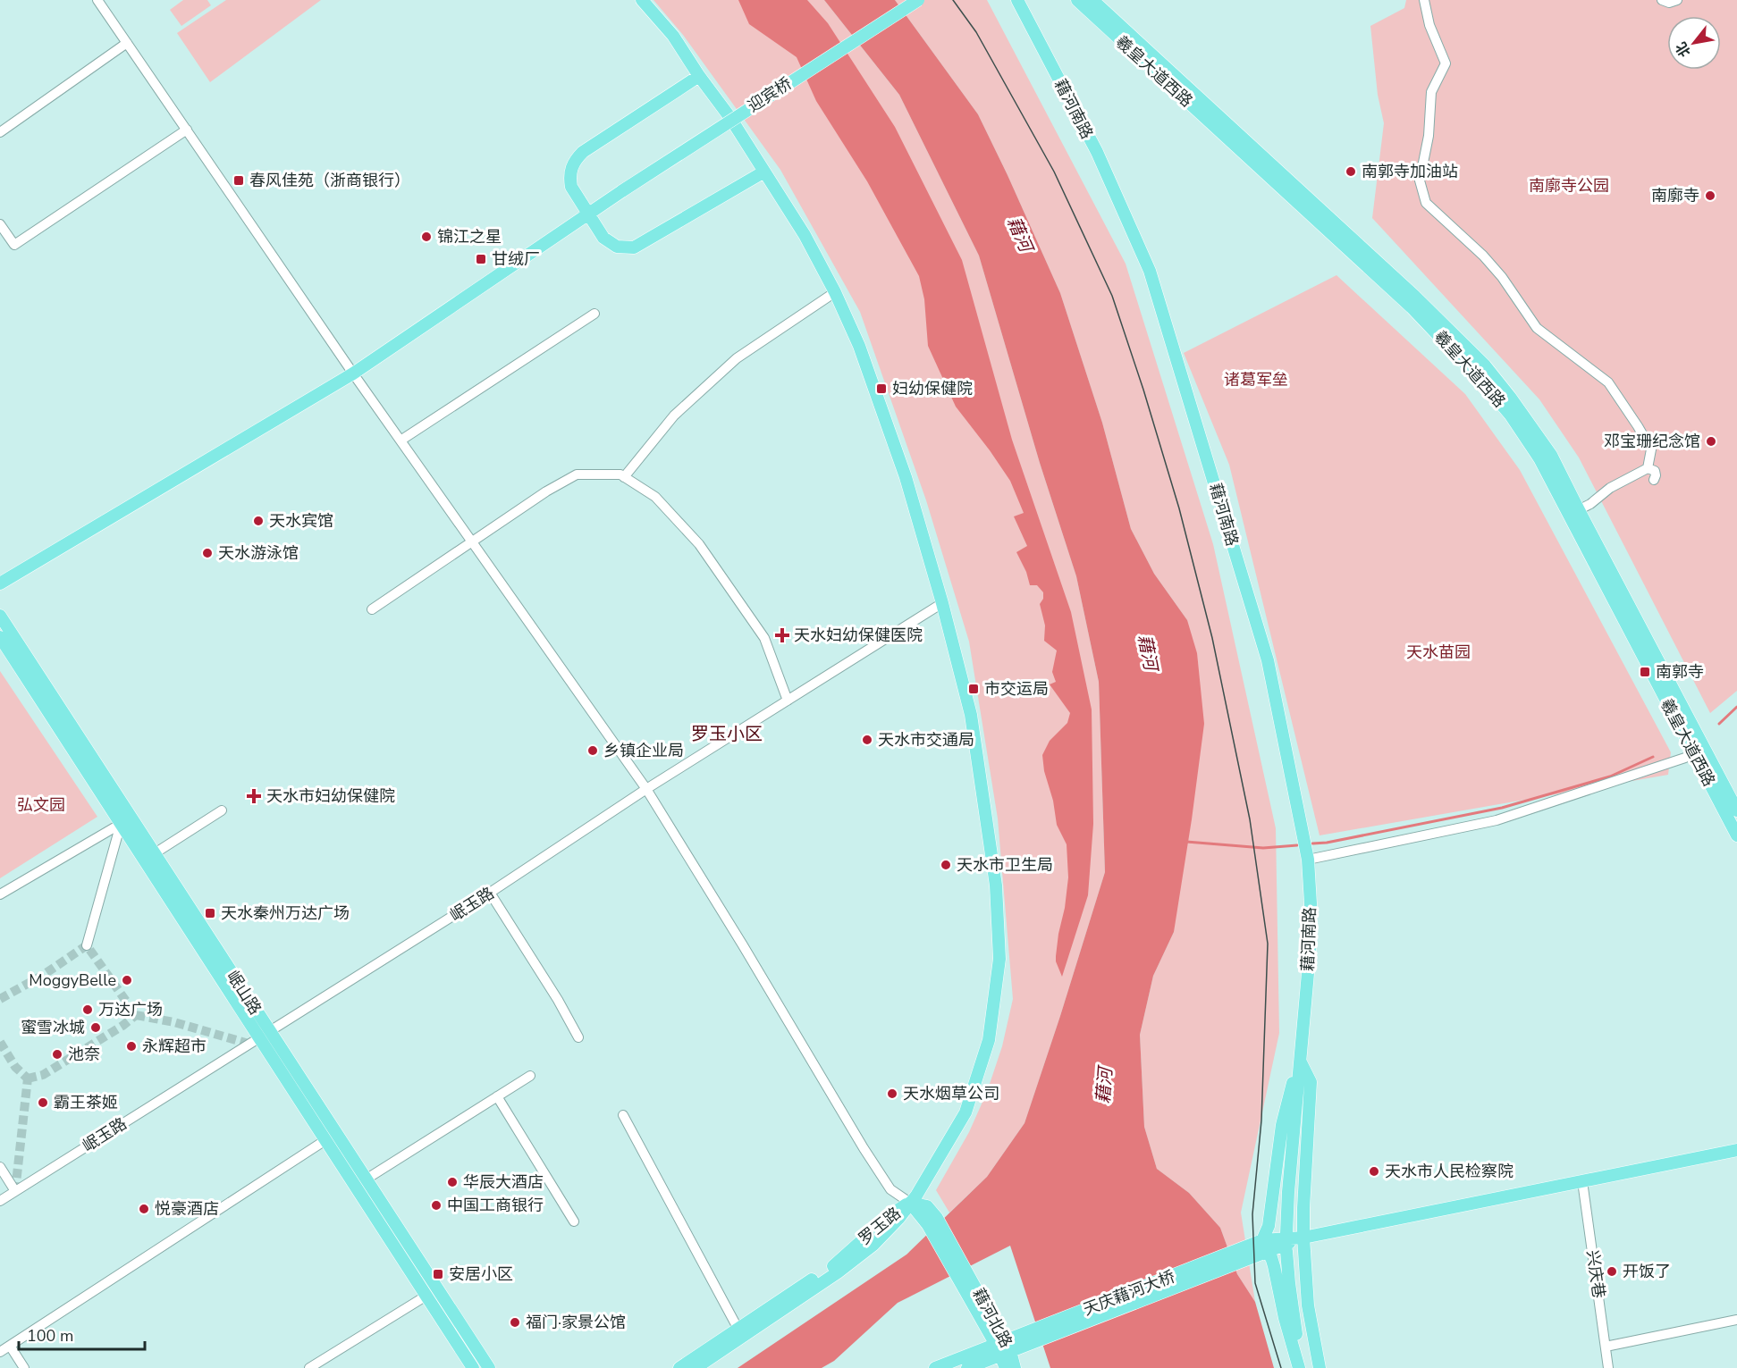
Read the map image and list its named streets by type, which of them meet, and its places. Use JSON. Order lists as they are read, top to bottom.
{
  "streets": {
    "main road": [
      "羲皇大道西路",
      "迎宾桥",
      "藉河南路",
      "岷山路",
      "罗玉路",
      "天庆藉河大桥",
      "藉河北路"
    ],
    "street": ["岷玉路", "兴庆巷"]
  },
  "crossings": [
    ["藉河南路", "天庆藉河大桥"],
    ["岷玉路", "岷山路"],
    ["罗玉路", "藉河北路"],
    ["兴庆巷", "天庆藉河大桥"],
    ["天庆藉河大桥", "藉河北路"]
  ],
  "districts": ["罗玉小区"],
  "water": ["藉河"],
  "parks": [
    "南廓寺公园",
    "诸葛军垒",
    "天水苗园",
    "弘文园"
  ],
  "places": {
    "other": [
      "南郭寺加油站",
      "南廓寺",
      "锦江之星",
      "邓宝珊纪念馆",
      "天水宾馆",
      "天水游泳馆",
      "天水市交通局",
      "乡镇企业局",
      "天水市卫生局",
      "MoggyBelle",
      "万达广场",
      "蜜雪冰城",
      "永辉超市",
      "池奈",
      "天水烟草公司",
      "霸王茶姬",
      "天水市人民检察院",
      "华辰大酒店",
      "中国工商银行",
      "悦豪酒店",
      "开饭了",
      "福门·家景公馆"
    ],
    "transit": [
      "春风佳苑（浙商银行）",
      "甘绒厂",
      "妇幼保健院",
      "南郭寺",
      "市交运局",
      "天水秦州万达广场",
      "安居小区"
    ],
    "health": ["天水妇幼保健医院", "天水市妇幼保健院"]
  },
  "scale_bar": "100 m",
  "north": "bottom left"
}
